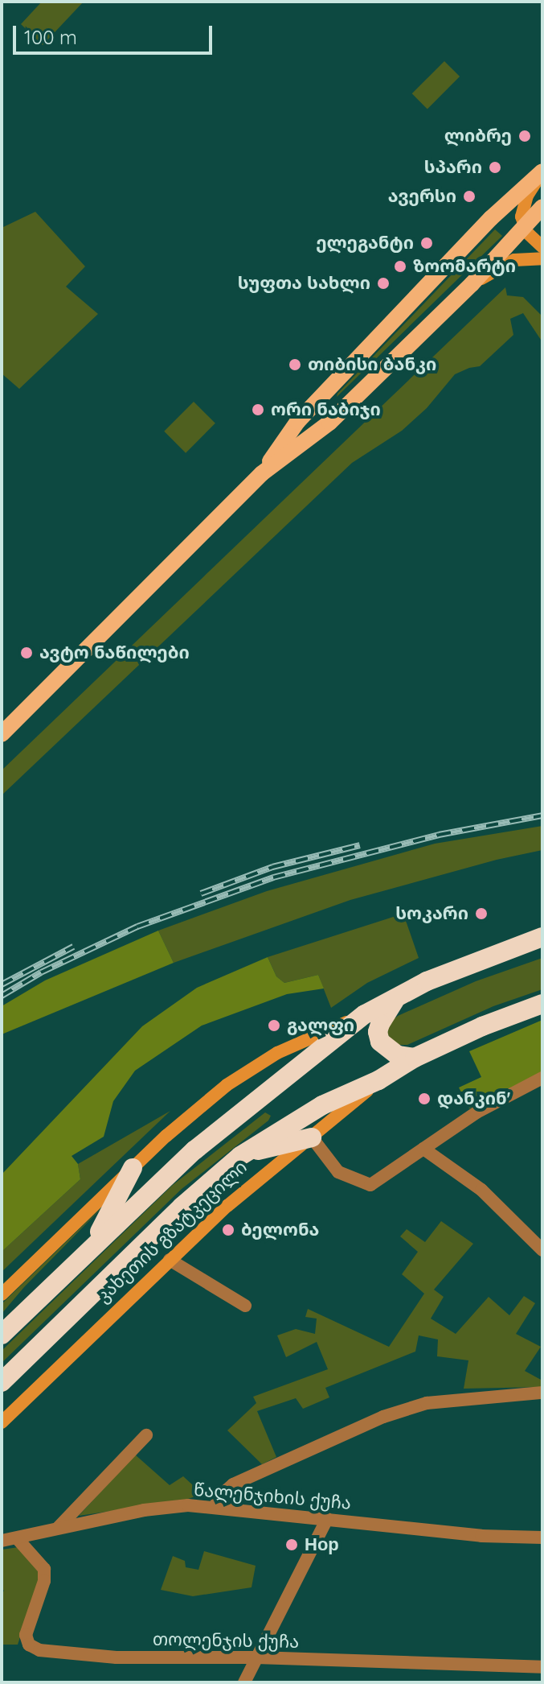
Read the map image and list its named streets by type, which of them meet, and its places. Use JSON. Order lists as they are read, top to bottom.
{
  "streets": {
    "highway": ["კახეთის გზატკეცილი"],
    "street": ["წალენჯიხის ქუჩა", "თოლენჯის ქუჩა"]
  },
  "crossings": [
    ["წალენჯიხის ქუჩა", "თოლენჯის ქუჩა"]
  ],
  "places": [
    "ლიბრე",
    "სპარი",
    "ავერსი",
    "ელეგანტი",
    "ზოომარტი",
    "სუფთა სახლი",
    "თიბისი ბანკი",
    "ორი ნაბიჯი",
    "ავტო ნაწილები",
    "სოკარი",
    "გალფი",
    "დანკინ'",
    "ბელონა",
    "Нор"
  ],
  "scale_bar": "100 m"
}
